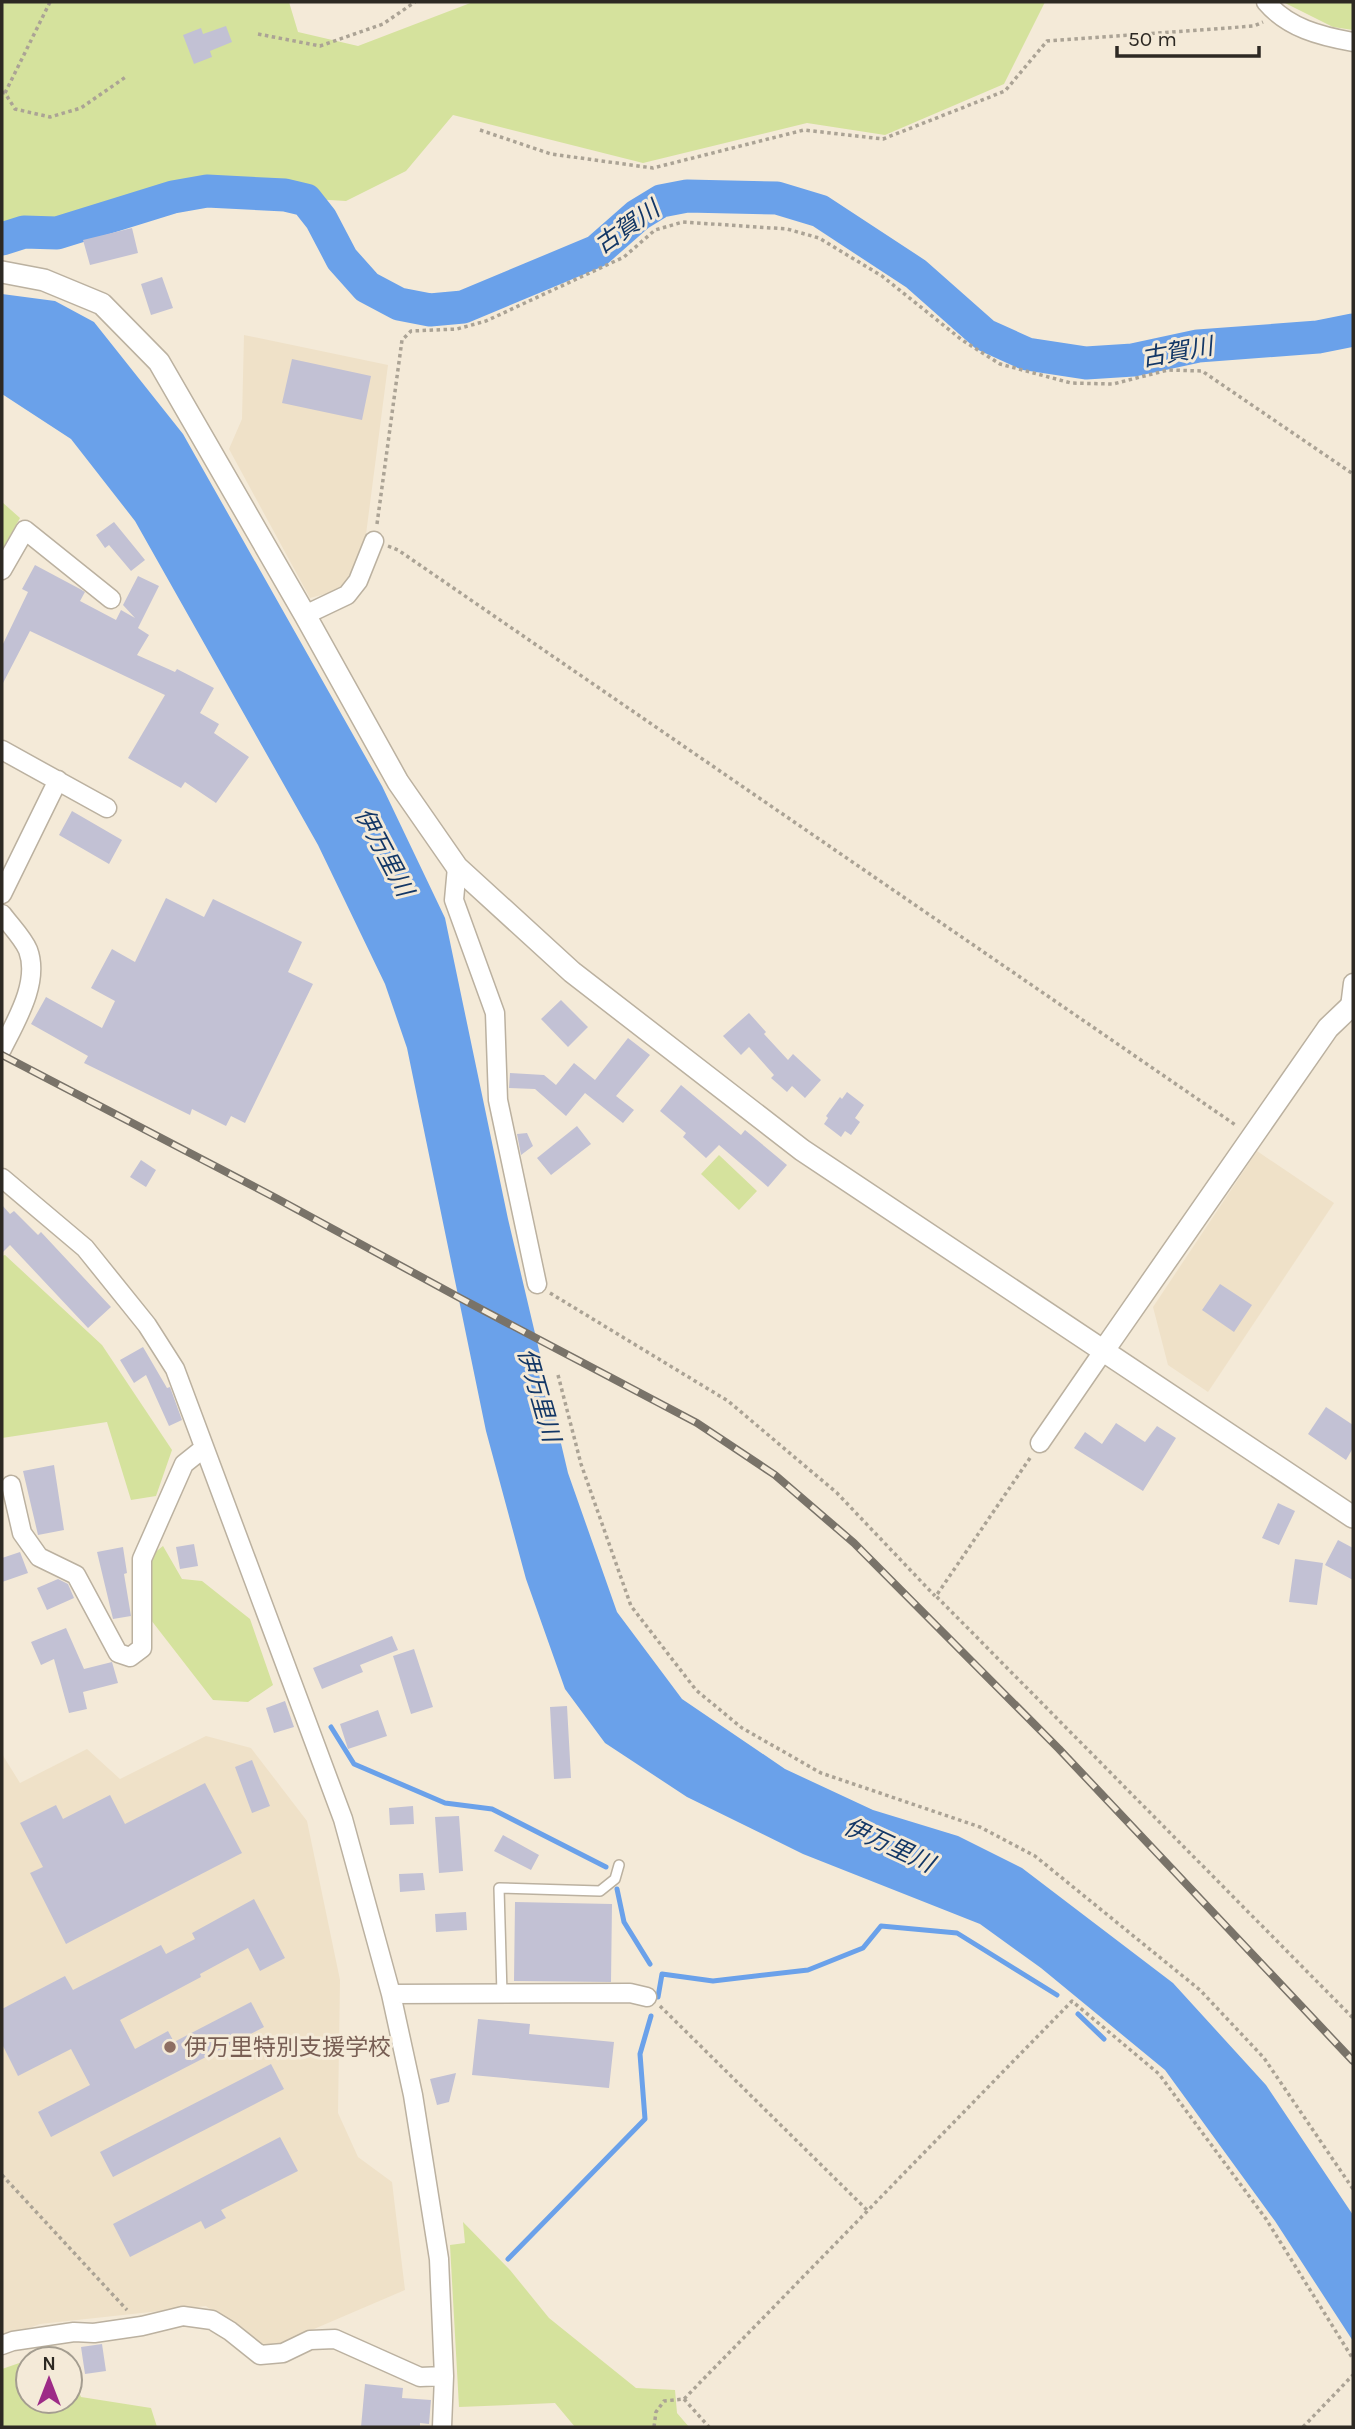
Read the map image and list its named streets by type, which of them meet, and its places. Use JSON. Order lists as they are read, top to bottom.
{
  "water": ["古賀川", "伊万里川"],
  "places": ["伊万里特別支援学校"],
  "scale_bar": "50 m",
  "north": "top"
}
